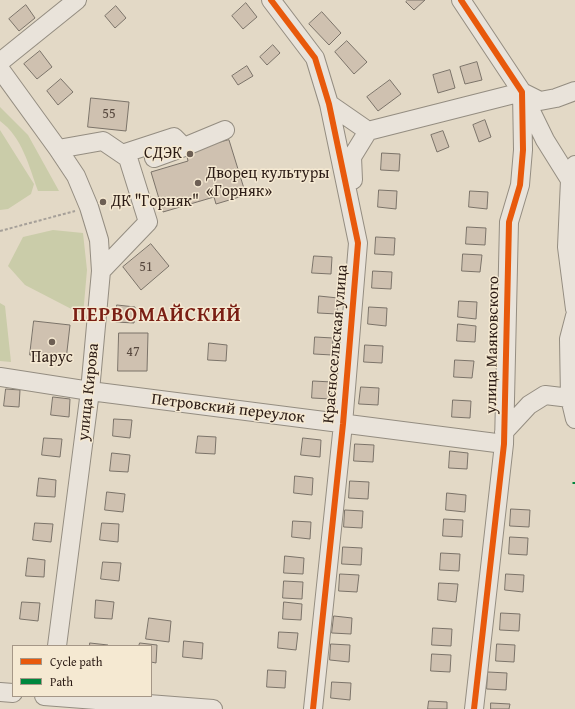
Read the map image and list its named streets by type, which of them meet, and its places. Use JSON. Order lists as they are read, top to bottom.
{
  "streets": {
    "street": [
      "Красносельская улица",
      "улица Маяковского",
      "улица Кирова",
      "Петровский переулок"
    ]
  },
  "crossings": [
    ["Красносельская улица", "Петровский переулок"],
    ["улица Маяковского", "Петровский переулок"],
    ["улица Кирова", "Петровский переулок"]
  ],
  "districts": ["ПЕРВОМАЙСКИЙ"],
  "places": [
    "СДЭК",
    "Дворец культуры «Горняк»",
    "ДК \"Горняк\"",
    "Парус"
  ],
  "house_numbers": ["55", "51", "47"],
  "legend": ["Cycle path", "Path"]
}
